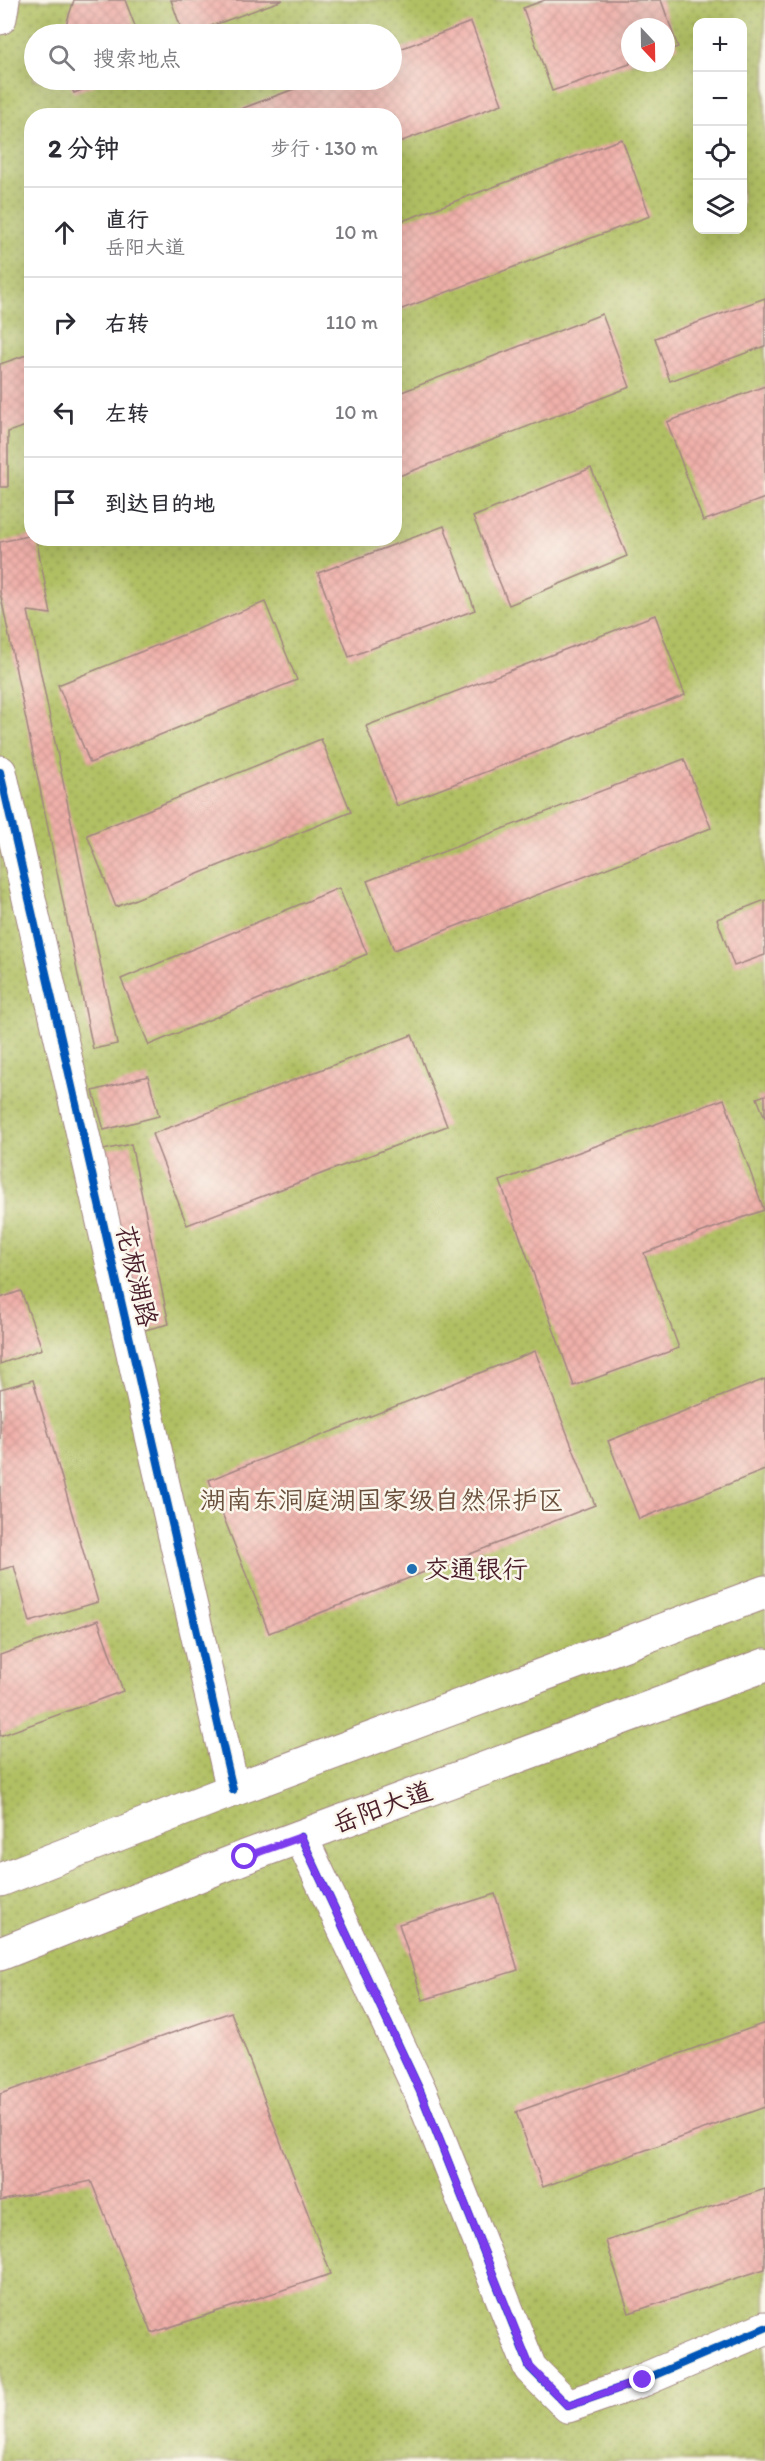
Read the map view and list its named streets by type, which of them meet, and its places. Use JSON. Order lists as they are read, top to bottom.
{
  "streets": {
    "street": ["花板湖路", "岳阳大道"]
  },
  "parks": ["湖南东洞庭湖国家级自然保护区"],
  "places": ["交通银行"],
  "north": "bottom",
  "page": {
    "map_buttons": ["+", "−"],
    "search": "搜索地点",
    "heading": ["2 分钟", "步行 · 130 m"],
    "list": [
      ["直行", "岳阳大道", "10 m"],
      ["右转", "110 m"],
      ["左转", "10 m"],
      "到达目的地"
    ]
  }
}
